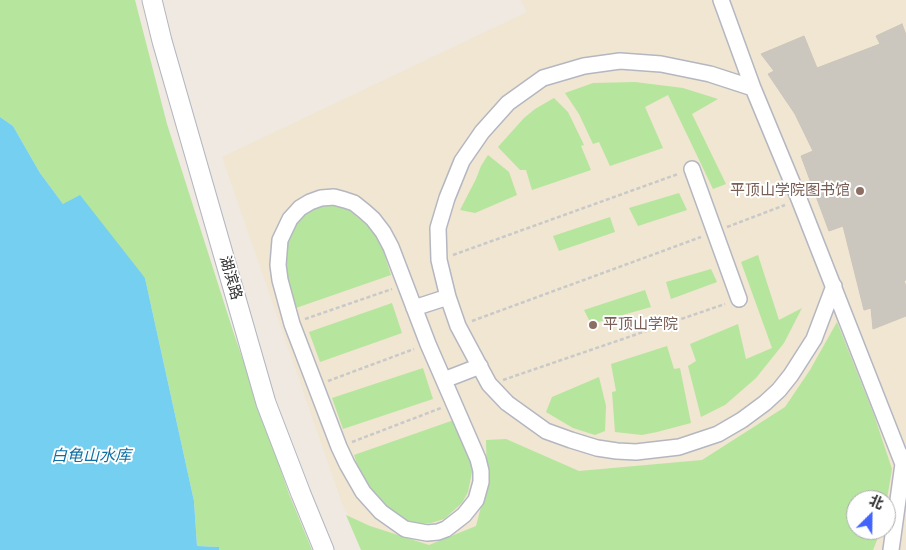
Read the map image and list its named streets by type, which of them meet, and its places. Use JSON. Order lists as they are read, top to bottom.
{
  "streets": {
    "street": ["湖滨路"]
  },
  "water": ["白龟山水库"],
  "places": ["平顶山学院图书馆", "平顶山学院"],
  "north": "top right"
}
